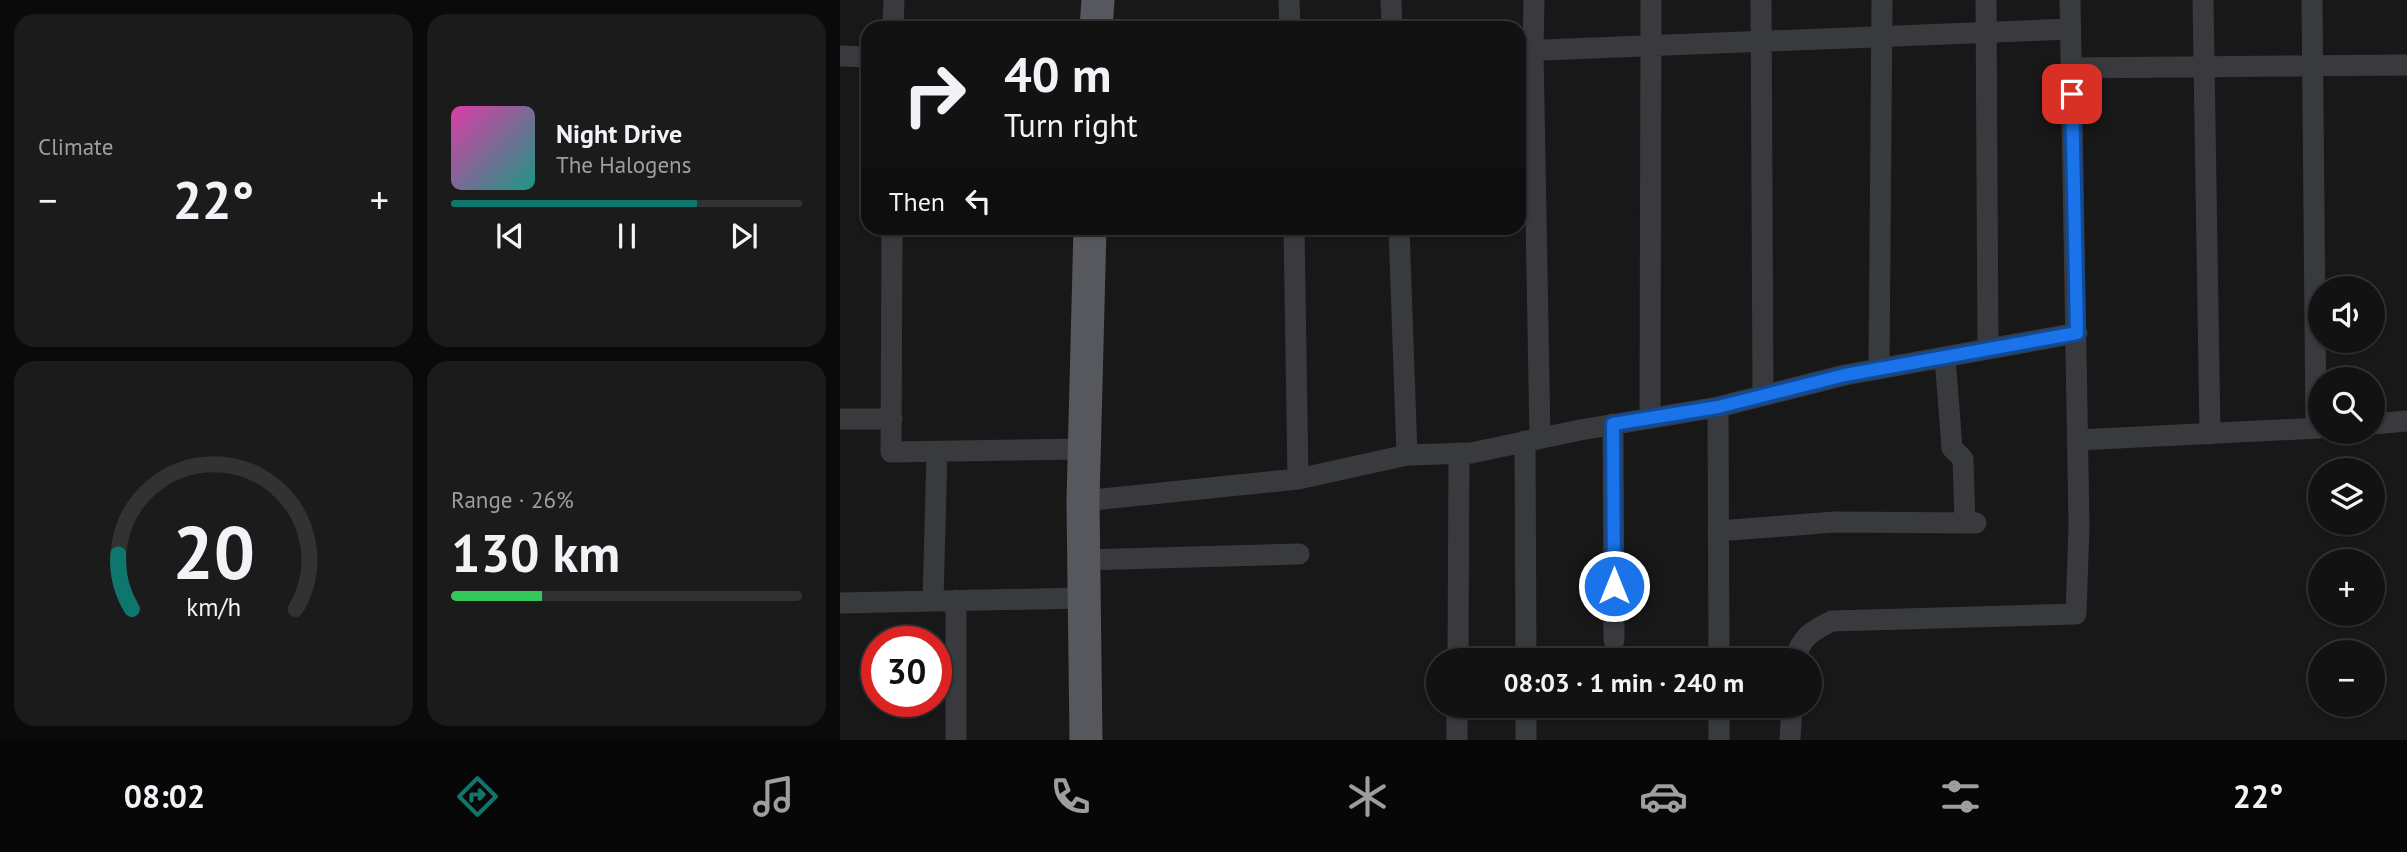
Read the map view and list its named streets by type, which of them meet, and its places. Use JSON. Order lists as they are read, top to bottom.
{
  "page": {
    "tile": [
      "Climate",
      ["Range · 26%", "130 km"]
    ],
    "turn": ["40 m", "Turn right"],
    "song": ["Night Drive", "The Halogens"],
    "then": "Then",
    "heat": ["−", "22°", "+"],
    "map_buttons": ["+", "−"],
    "limit": "30",
    "trip": "08:03 · 1 min · 240 m",
    "tabs": ["08:02", "22°"],
    "gauge": ["20", "km/h"]
  }
}
